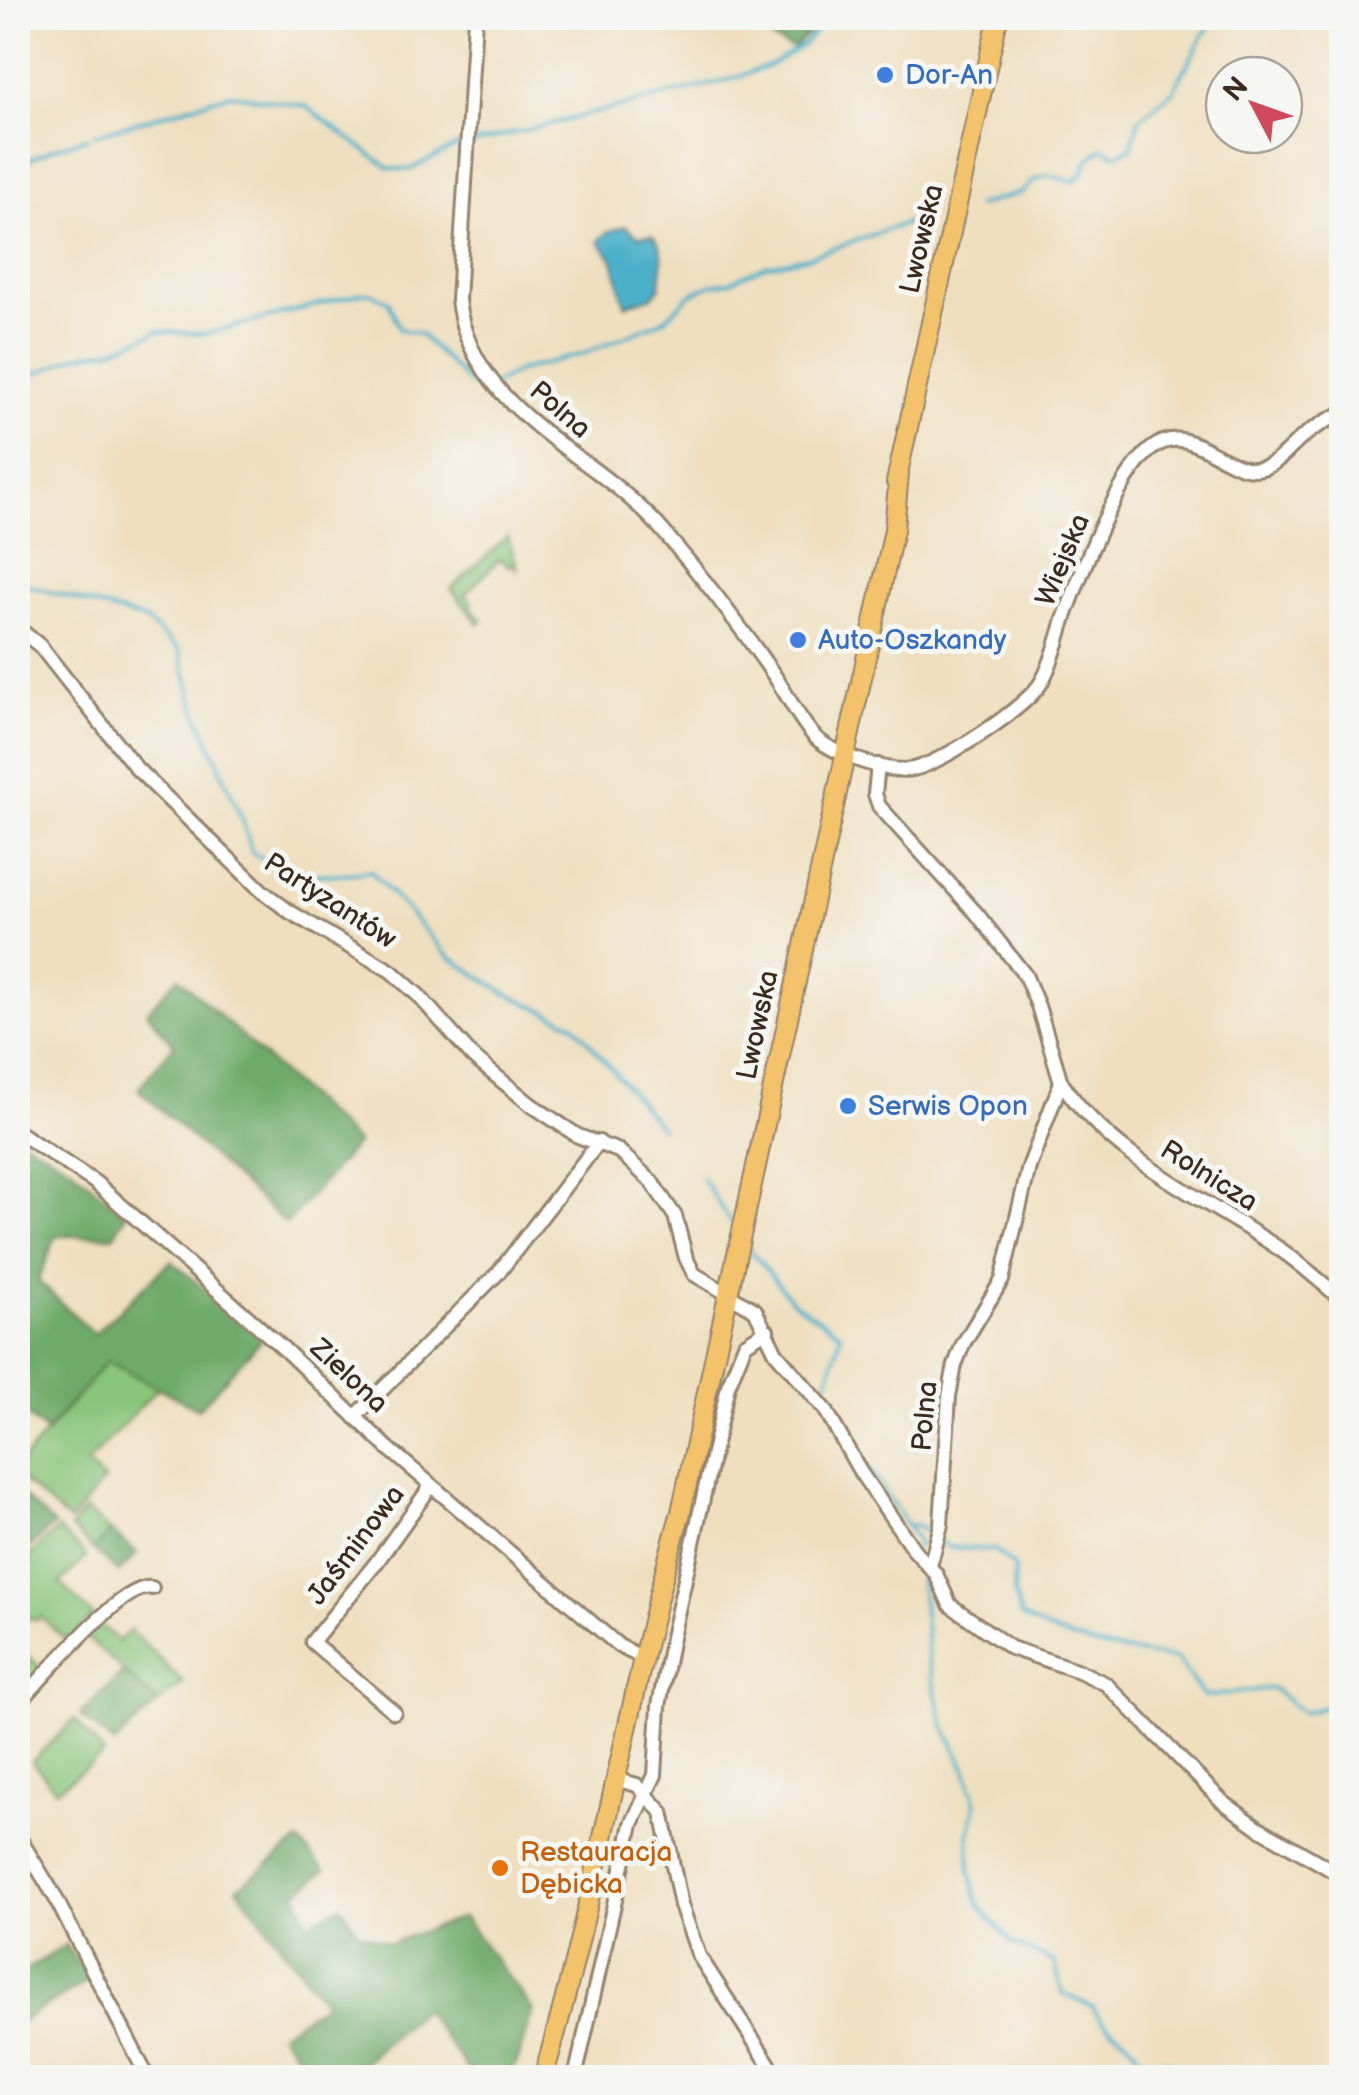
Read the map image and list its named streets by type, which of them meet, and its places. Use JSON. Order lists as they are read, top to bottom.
{
  "streets": {
    "main road": ["Lwowska"],
    "street": [
      "Polna",
      "Wiejska",
      "Partyzantów",
      "Rolnicza",
      "Zielona",
      "Jaśminowa"
    ]
  },
  "crossings": [
    ["Lwowska", "Polna"],
    ["Lwowska", "Wiejska"],
    ["Lwowska", "Partyzantów"],
    ["Lwowska", "Zielona"],
    ["Polna", "Wiejska"],
    ["Polna", "Partyzantów"],
    ["Polna", "Rolnicza"],
    ["Zielona", "Jaśminowa"]
  ],
  "places": [
    "Dor-An",
    "Auto-Oszkandy",
    "Serwis Opon",
    "Restauracja Dębicka"
  ],
  "north": "top left"
}
